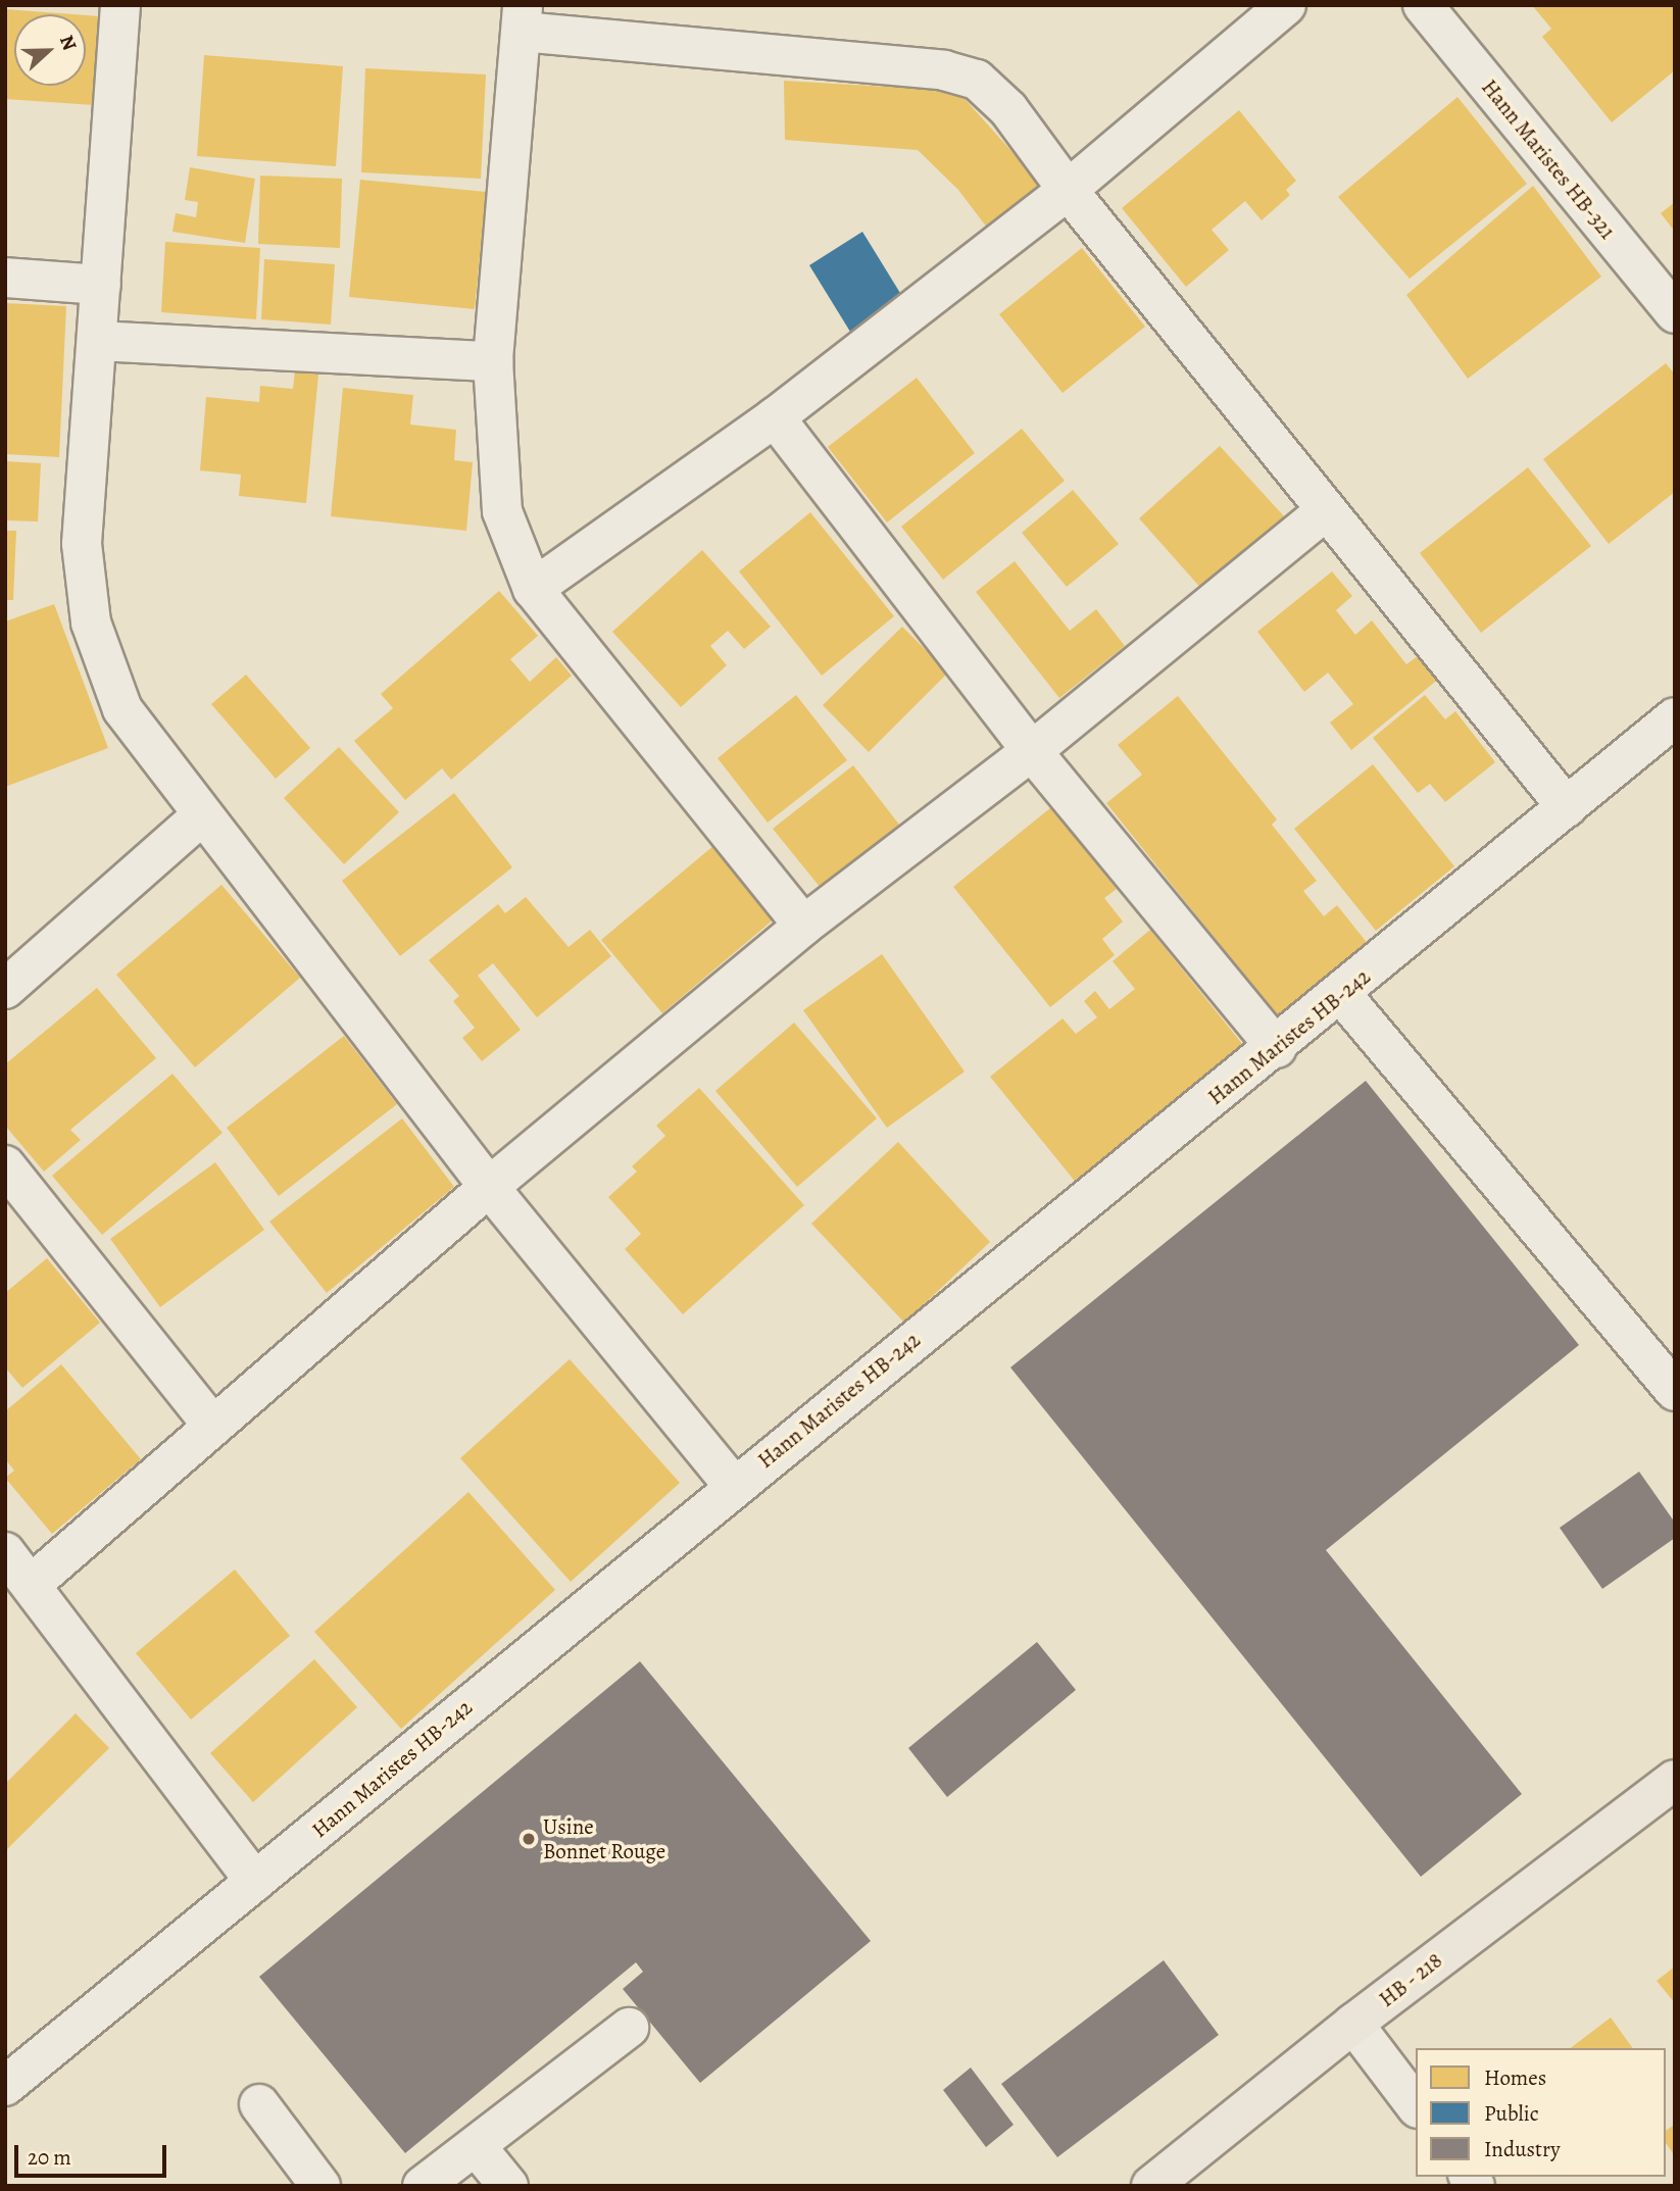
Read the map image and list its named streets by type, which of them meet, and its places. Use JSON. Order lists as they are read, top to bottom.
{
  "streets": {
    "main road": ["HB - 218"],
    "street": ["Hann Maristes HB-321", "Hann Maristes HB-242"]
  },
  "places": ["Usine Bonnet Rouge"],
  "legend": ["Homes", "Public", "Industry"],
  "scale_bar": "20 m",
  "north": "right"
}
